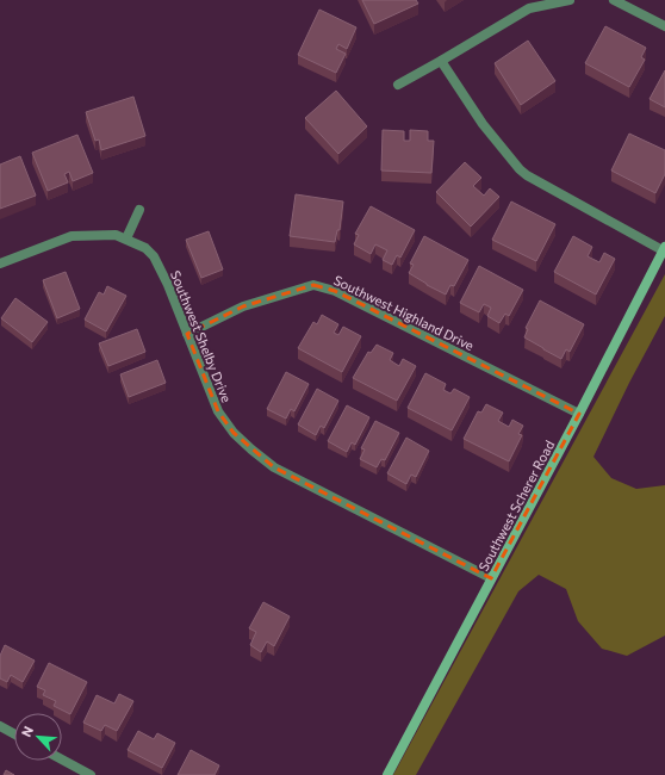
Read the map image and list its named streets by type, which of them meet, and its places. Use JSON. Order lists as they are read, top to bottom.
{
  "streets": {
    "main road": ["Southwest Scherer Road"],
    "street": ["Southwest Highland Drive", "Southwest Shelby Drive"]
  },
  "crossings": [
    ["Southwest Highland Drive", "Southwest Shelby Drive"],
    ["Southwest Highland Drive", "Southwest Scherer Road"],
    ["Southwest Shelby Drive", "Southwest Scherer Road"]
  ],
  "north": "top left"
}
